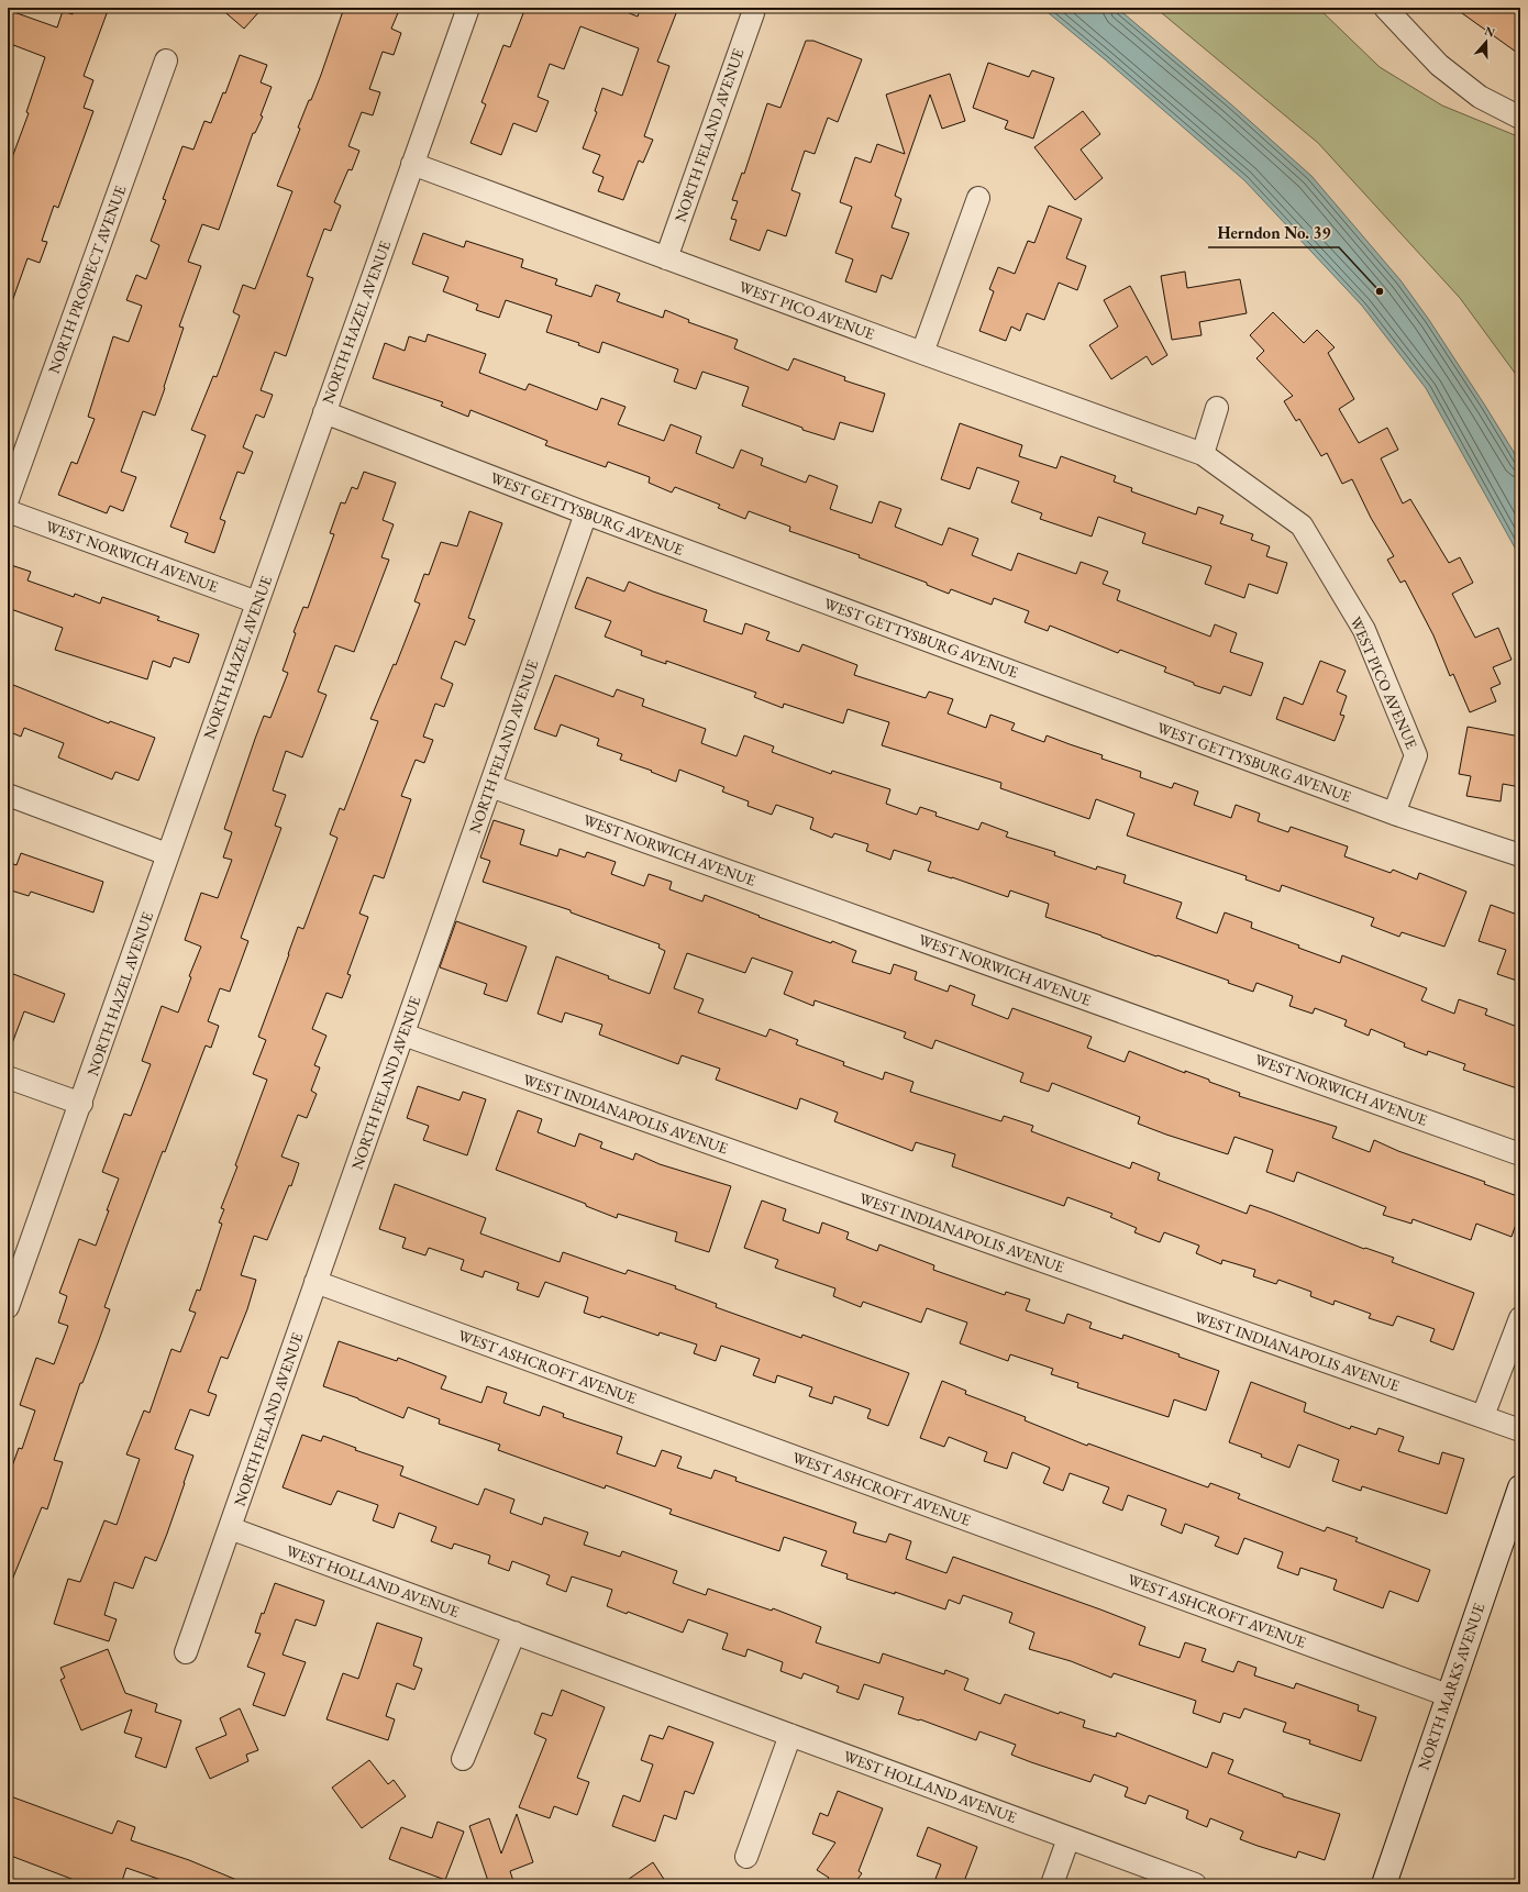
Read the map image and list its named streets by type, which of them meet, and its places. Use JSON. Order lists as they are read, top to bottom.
{
  "streets": {
    "main road": ["NORTH MARKS AVENUE"],
    "street": [
      "NORTH FELAND AVENUE",
      "NORTH PROSPECT AVENUE",
      "WEST PICO AVENUE",
      "NORTH HAZEL AVENUE",
      "WEST GETTYSBURG AVENUE",
      "WEST NORWICH AVENUE",
      "WEST INDIANAPOLIS AVENUE",
      "WEST ASHCROFT AVENUE",
      "WEST HOLLAND AVENUE"
    ]
  },
  "crossings": [
    ["NORTH FELAND AVENUE", "WEST PICO AVENUE"],
    ["NORTH FELAND AVENUE", "WEST GETTYSBURG AVENUE"],
    ["NORTH FELAND AVENUE", "WEST NORWICH AVENUE"],
    ["NORTH FELAND AVENUE", "WEST INDIANAPOLIS AVENUE"],
    ["NORTH FELAND AVENUE", "WEST ASHCROFT AVENUE"],
    ["NORTH FELAND AVENUE", "WEST HOLLAND AVENUE"],
    ["WEST PICO AVENUE", "NORTH HAZEL AVENUE"],
    ["WEST PICO AVENUE", "WEST GETTYSBURG AVENUE"],
    ["NORTH HAZEL AVENUE", "WEST GETTYSBURG AVENUE"],
    ["NORTH HAZEL AVENUE", "WEST NORWICH AVENUE"],
    ["WEST ASHCROFT AVENUE", "NORTH MARKS AVENUE"]
  ],
  "places": ["Herndon No. 39"],
  "north": "top"
}
